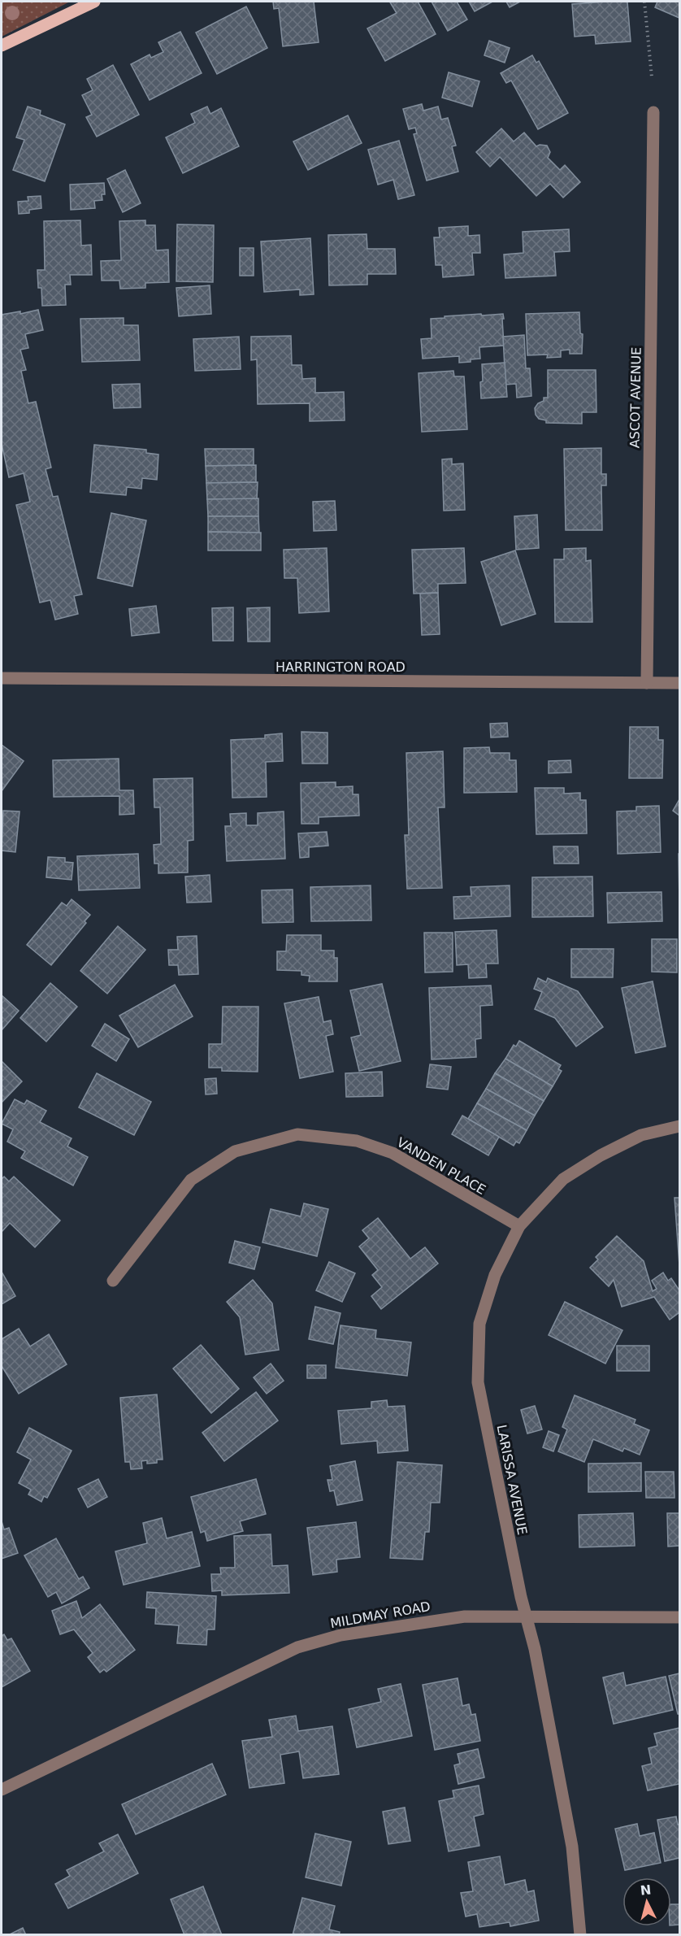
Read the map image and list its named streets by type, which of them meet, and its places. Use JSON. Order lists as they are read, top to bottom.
{
  "streets": {
    "street": [
      "ASCOT AVENUE",
      "HARRINGTON ROAD",
      "VANDEN PLACE",
      "LARISSA AVENUE",
      "MILDMAY ROAD"
    ]
  },
  "crossings": [
    ["ASCOT AVENUE", "HARRINGTON ROAD"],
    ["VANDEN PLACE", "LARISSA AVENUE"],
    ["LARISSA AVENUE", "MILDMAY ROAD"]
  ],
  "north": "top"
}
